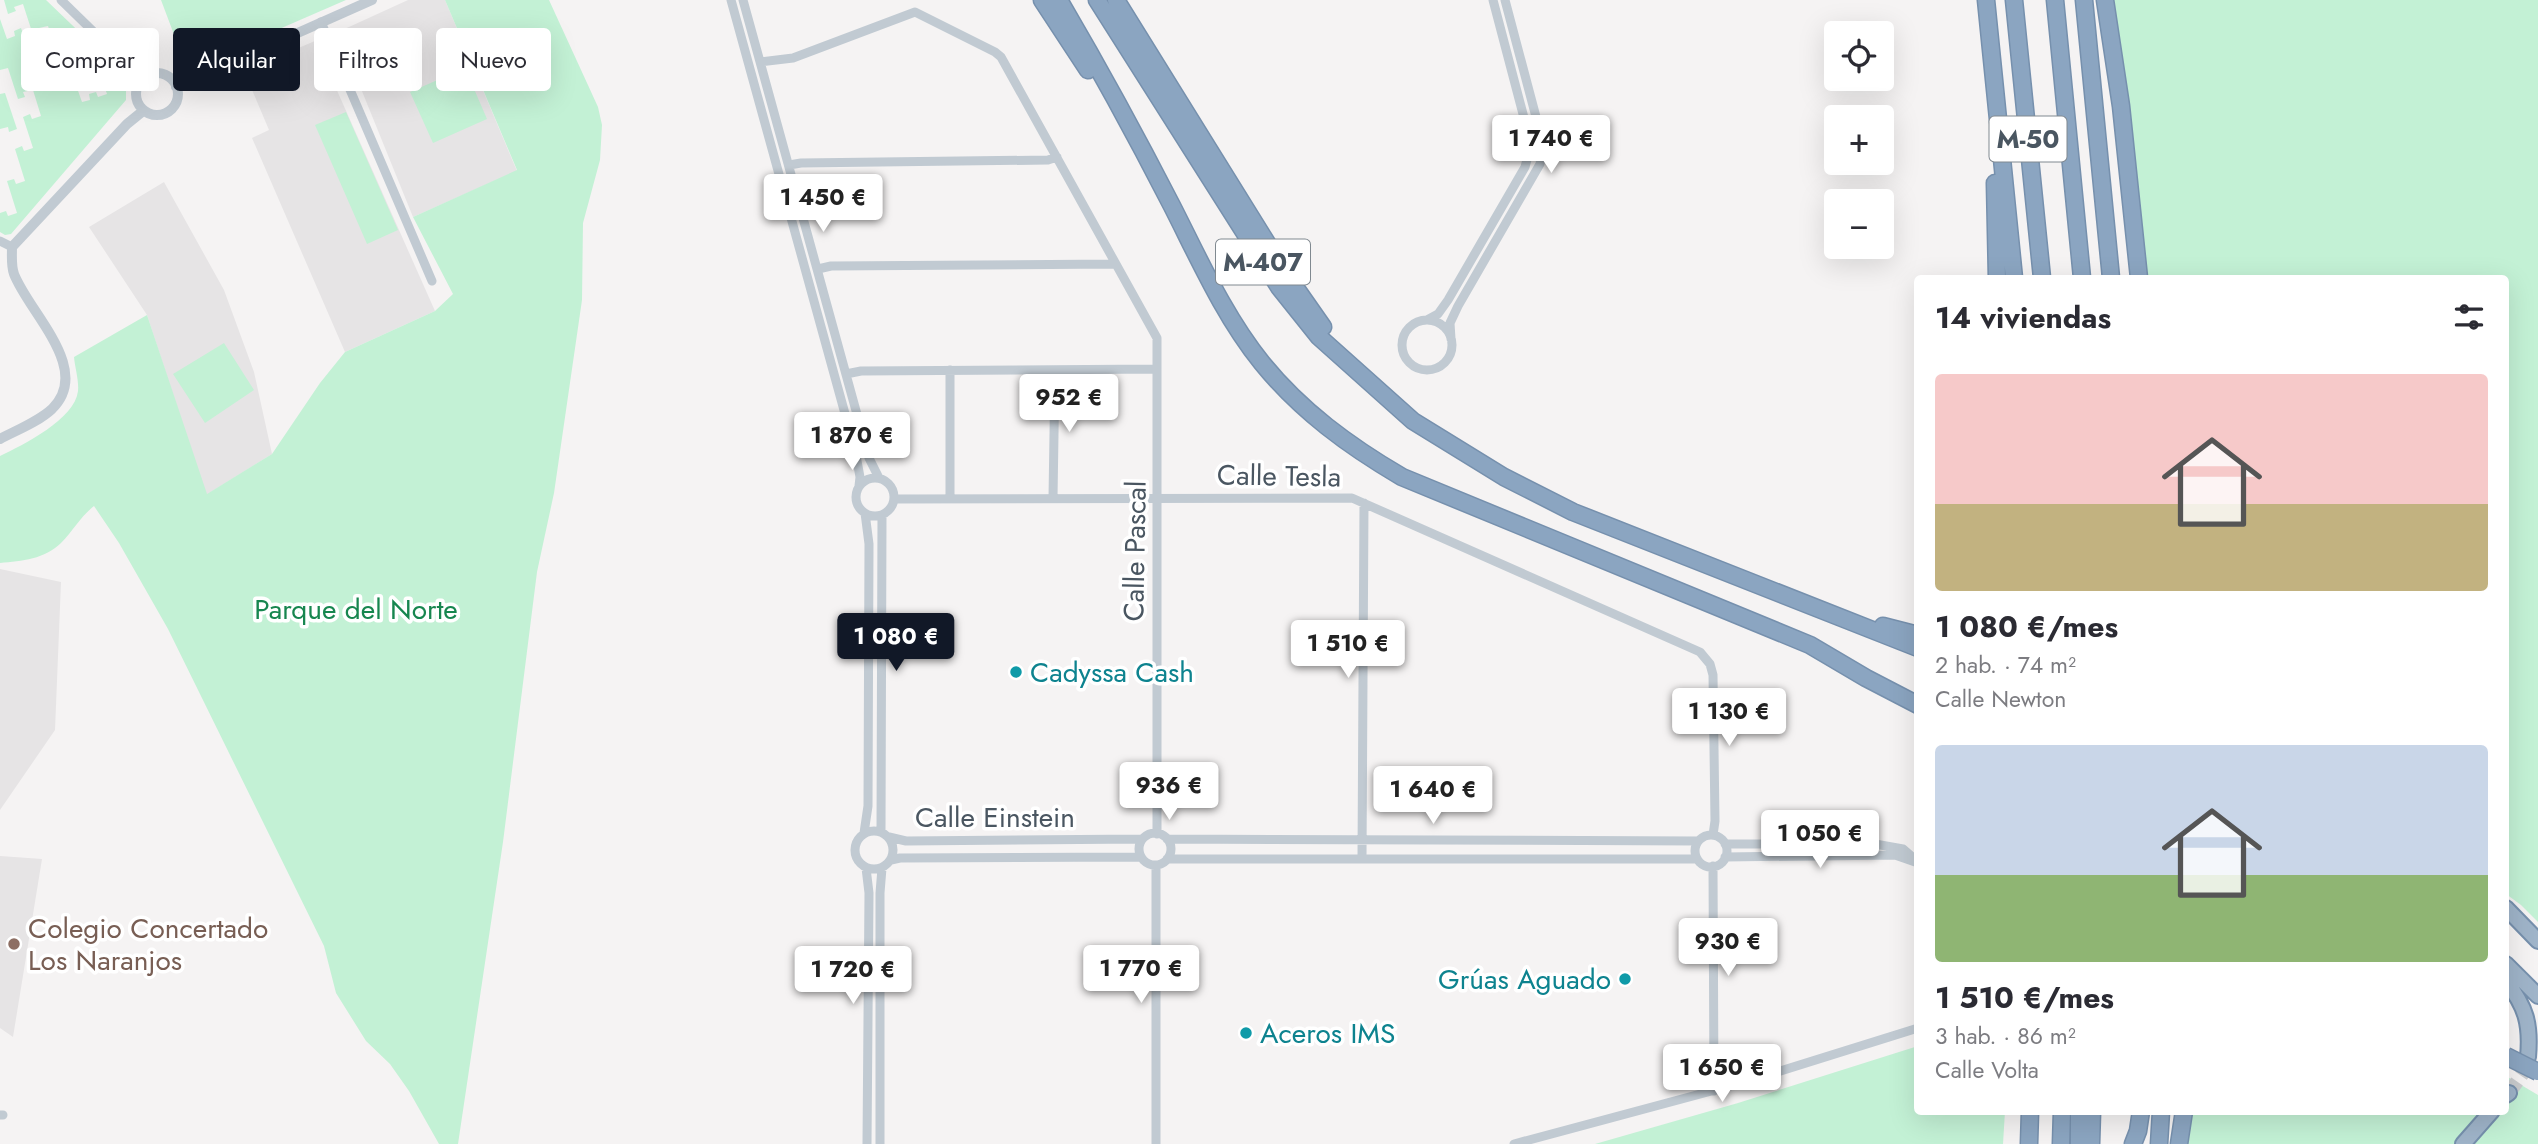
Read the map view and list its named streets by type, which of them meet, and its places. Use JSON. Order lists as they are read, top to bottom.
{
  "streets": {
    "highway": ["M-50", "M-407"],
    "street": ["Calle Tesla", "Calle Pascal", "Calle Einstein"]
  },
  "crossings": [
    ["Calle Tesla", "Calle Pascal"],
    ["Calle Pascal", "Calle Einstein"]
  ],
  "parks": ["Parque del Norte"],
  "places": [
    "Cadyssa Cash",
    "Colegio Concertado Los Naranjos",
    "Grúas Aguado",
    "Aceros IMS"
  ],
  "page": {
    "map_buttons": ["+", "−"],
    "chip": [
      "Comprar",
      "Alquilar",
      "Filtros",
      "Nuevo"
    ],
    "price": [
      "1 740 €",
      "1 450 €",
      "952 €",
      "1 870 €",
      "1 080 €",
      "1 510 €",
      "1 130 €",
      "936 €",
      "1 640 €",
      "1 050 €",
      "930 €",
      "1 770 €",
      "1 720 €",
      "1 650 €"
    ],
    "heading": "14 viviendas",
    "list": [
      {
        "name": "1 080 €/mes",
        "note": "2 hab. · 74 m² · Calle Newton"
      },
      {
        "name": "1 510 €/mes",
        "note": "3 hab. · 86 m² · Calle Volta"
      }
    ]
  }
}
